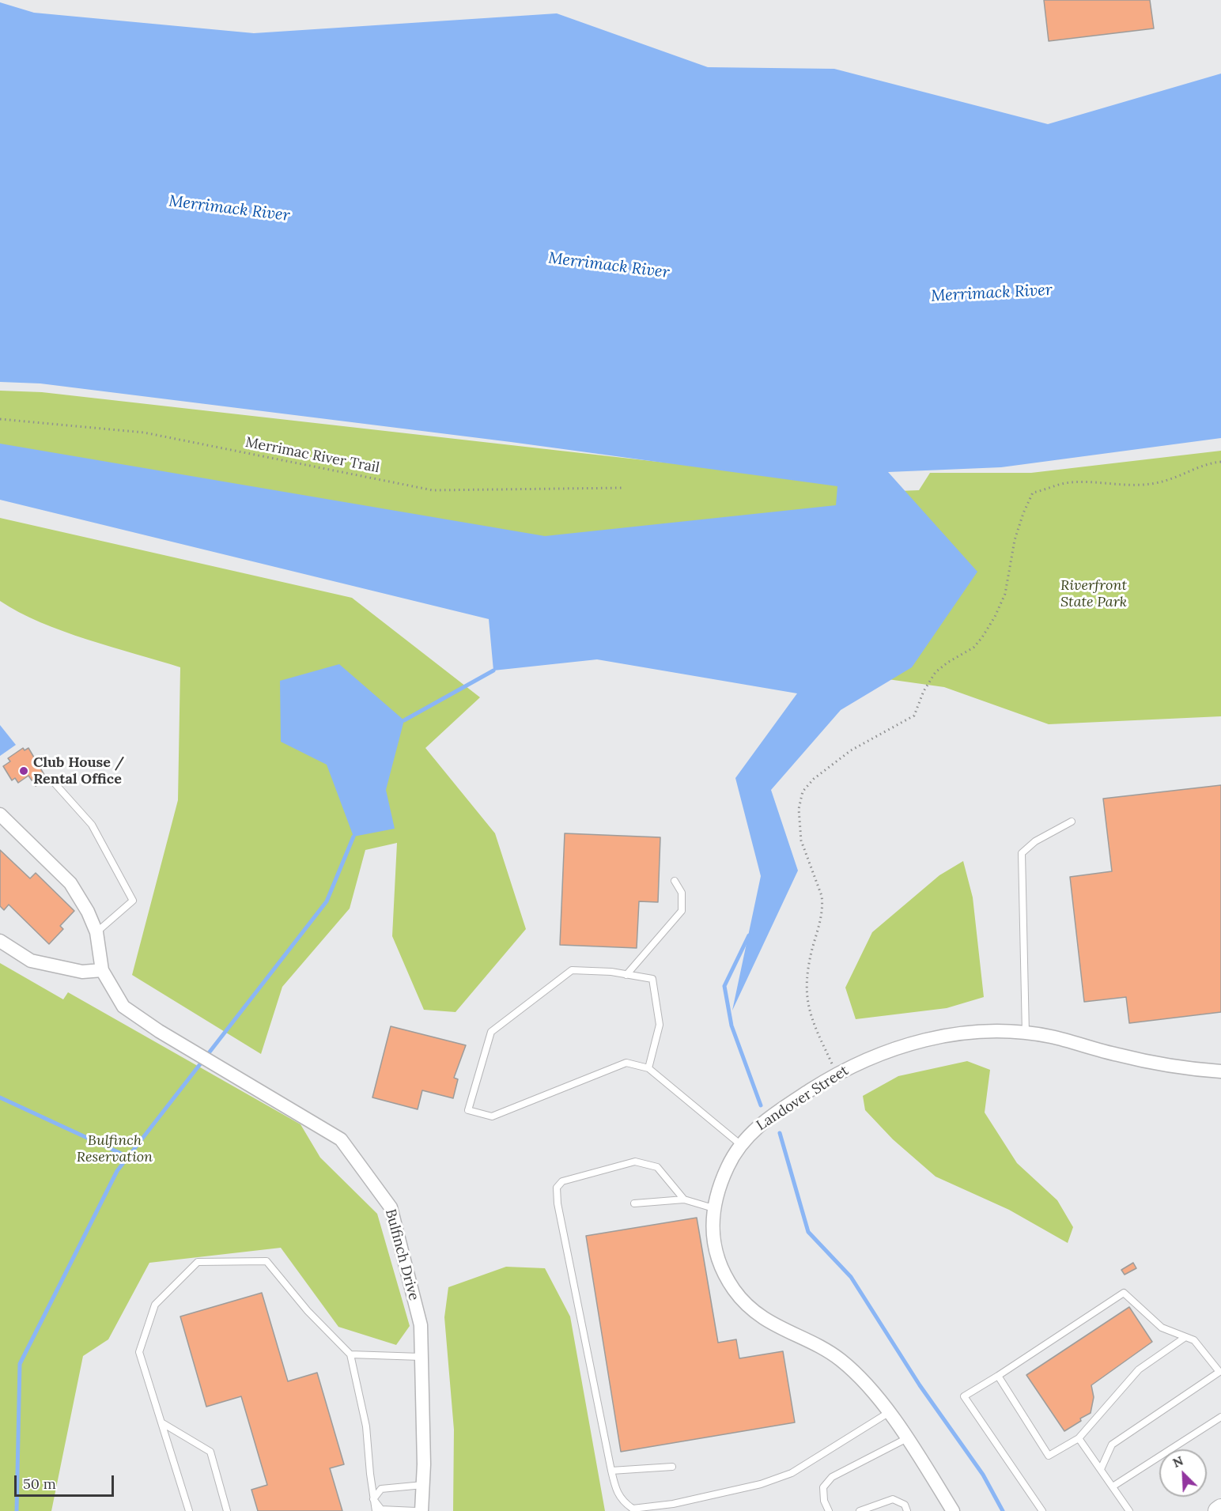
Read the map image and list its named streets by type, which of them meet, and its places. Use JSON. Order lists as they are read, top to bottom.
{
  "streets": {
    "street": ["Landover Street", "Bulfinch Drive"],
    "path": ["Merrimac River Trail"]
  },
  "water": ["Merrimack River"],
  "parks": ["Riverfront State Park", "Bulfinch Reservation"],
  "places": ["Club House / Rental Office"],
  "scale_bar": "50 m",
  "north": "top left"
}
